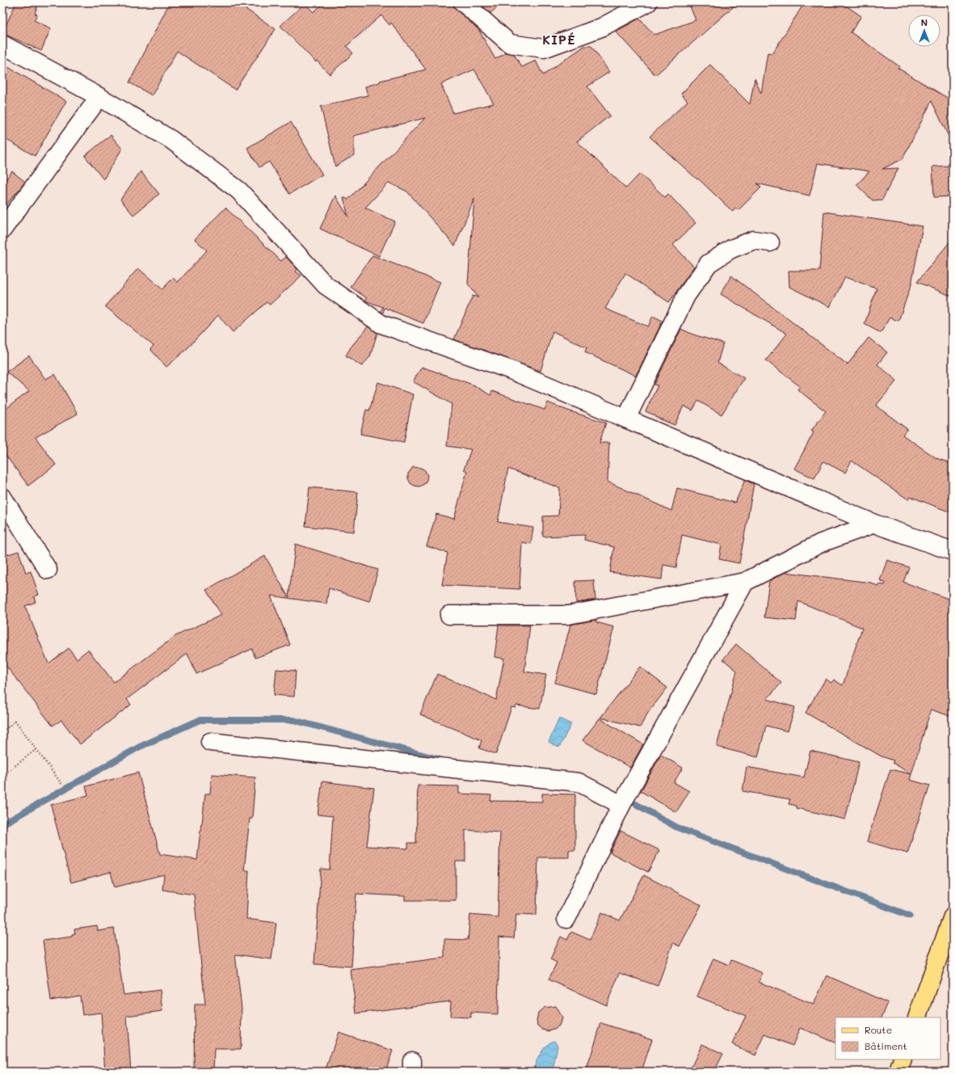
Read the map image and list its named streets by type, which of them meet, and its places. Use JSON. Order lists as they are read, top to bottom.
{
  "districts": ["KIPÉ"],
  "legend": ["Route", "Bâtiment"],
  "north": "top"
}
